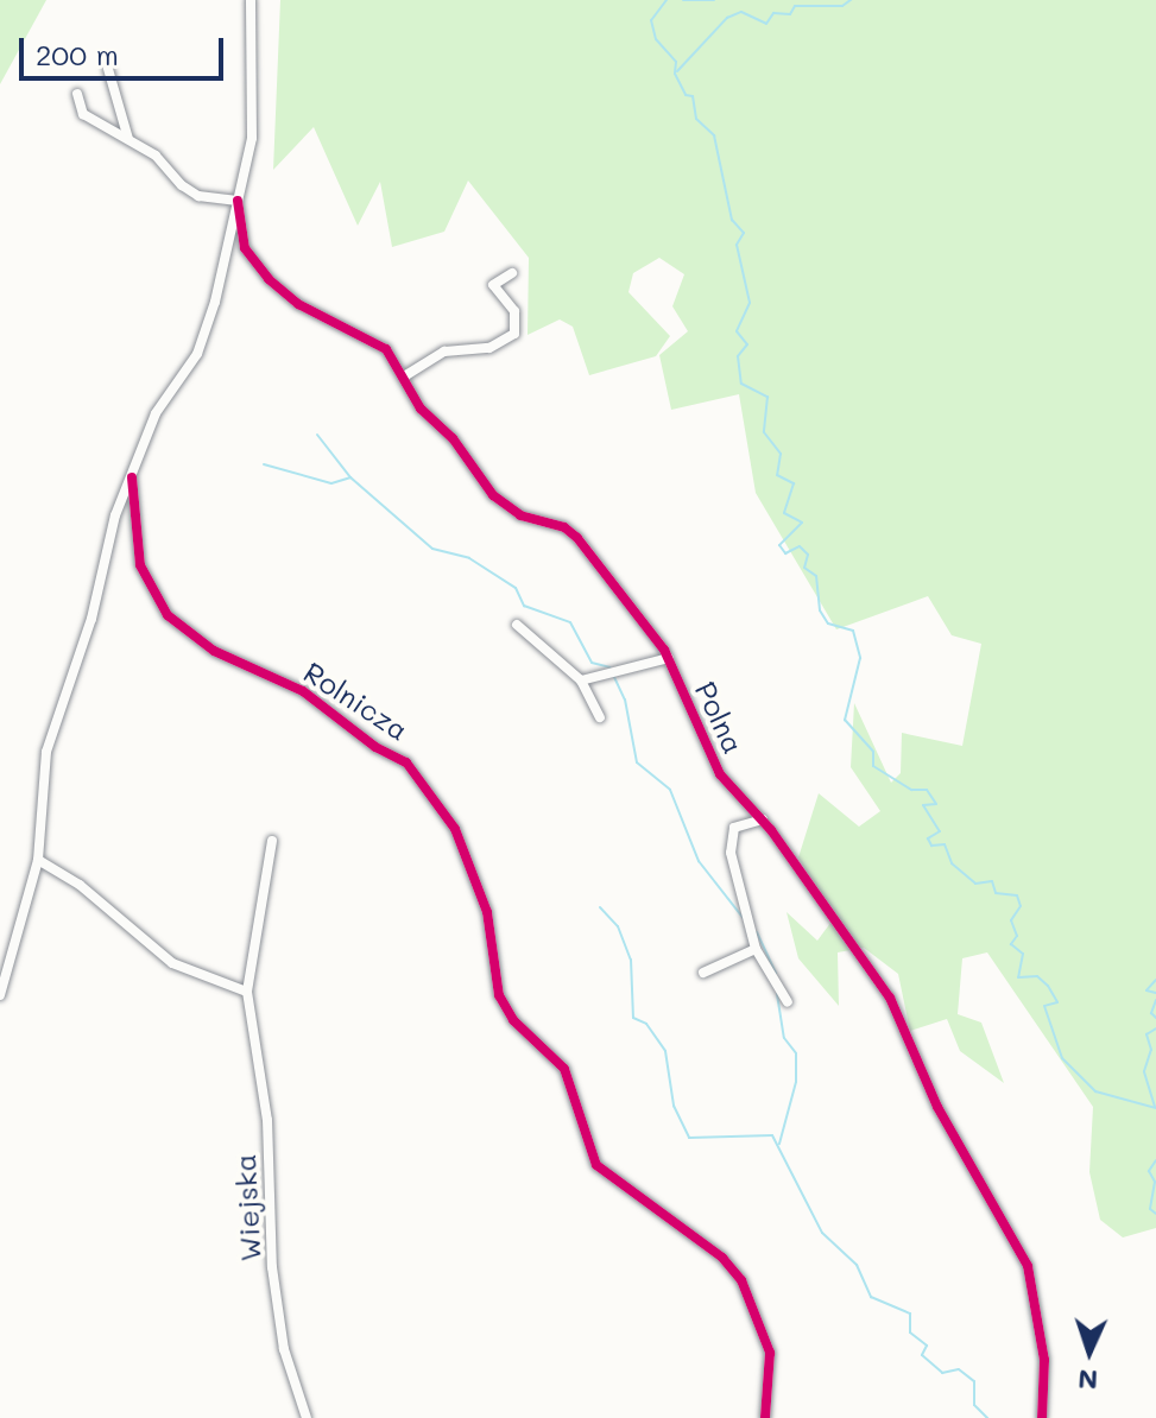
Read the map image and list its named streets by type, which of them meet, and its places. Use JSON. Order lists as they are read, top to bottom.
{
  "streets": {
    "street": ["Rolnicza", "Polna", "Wiejska"]
  },
  "scale_bar": "200 m",
  "north": "bottom"
}
